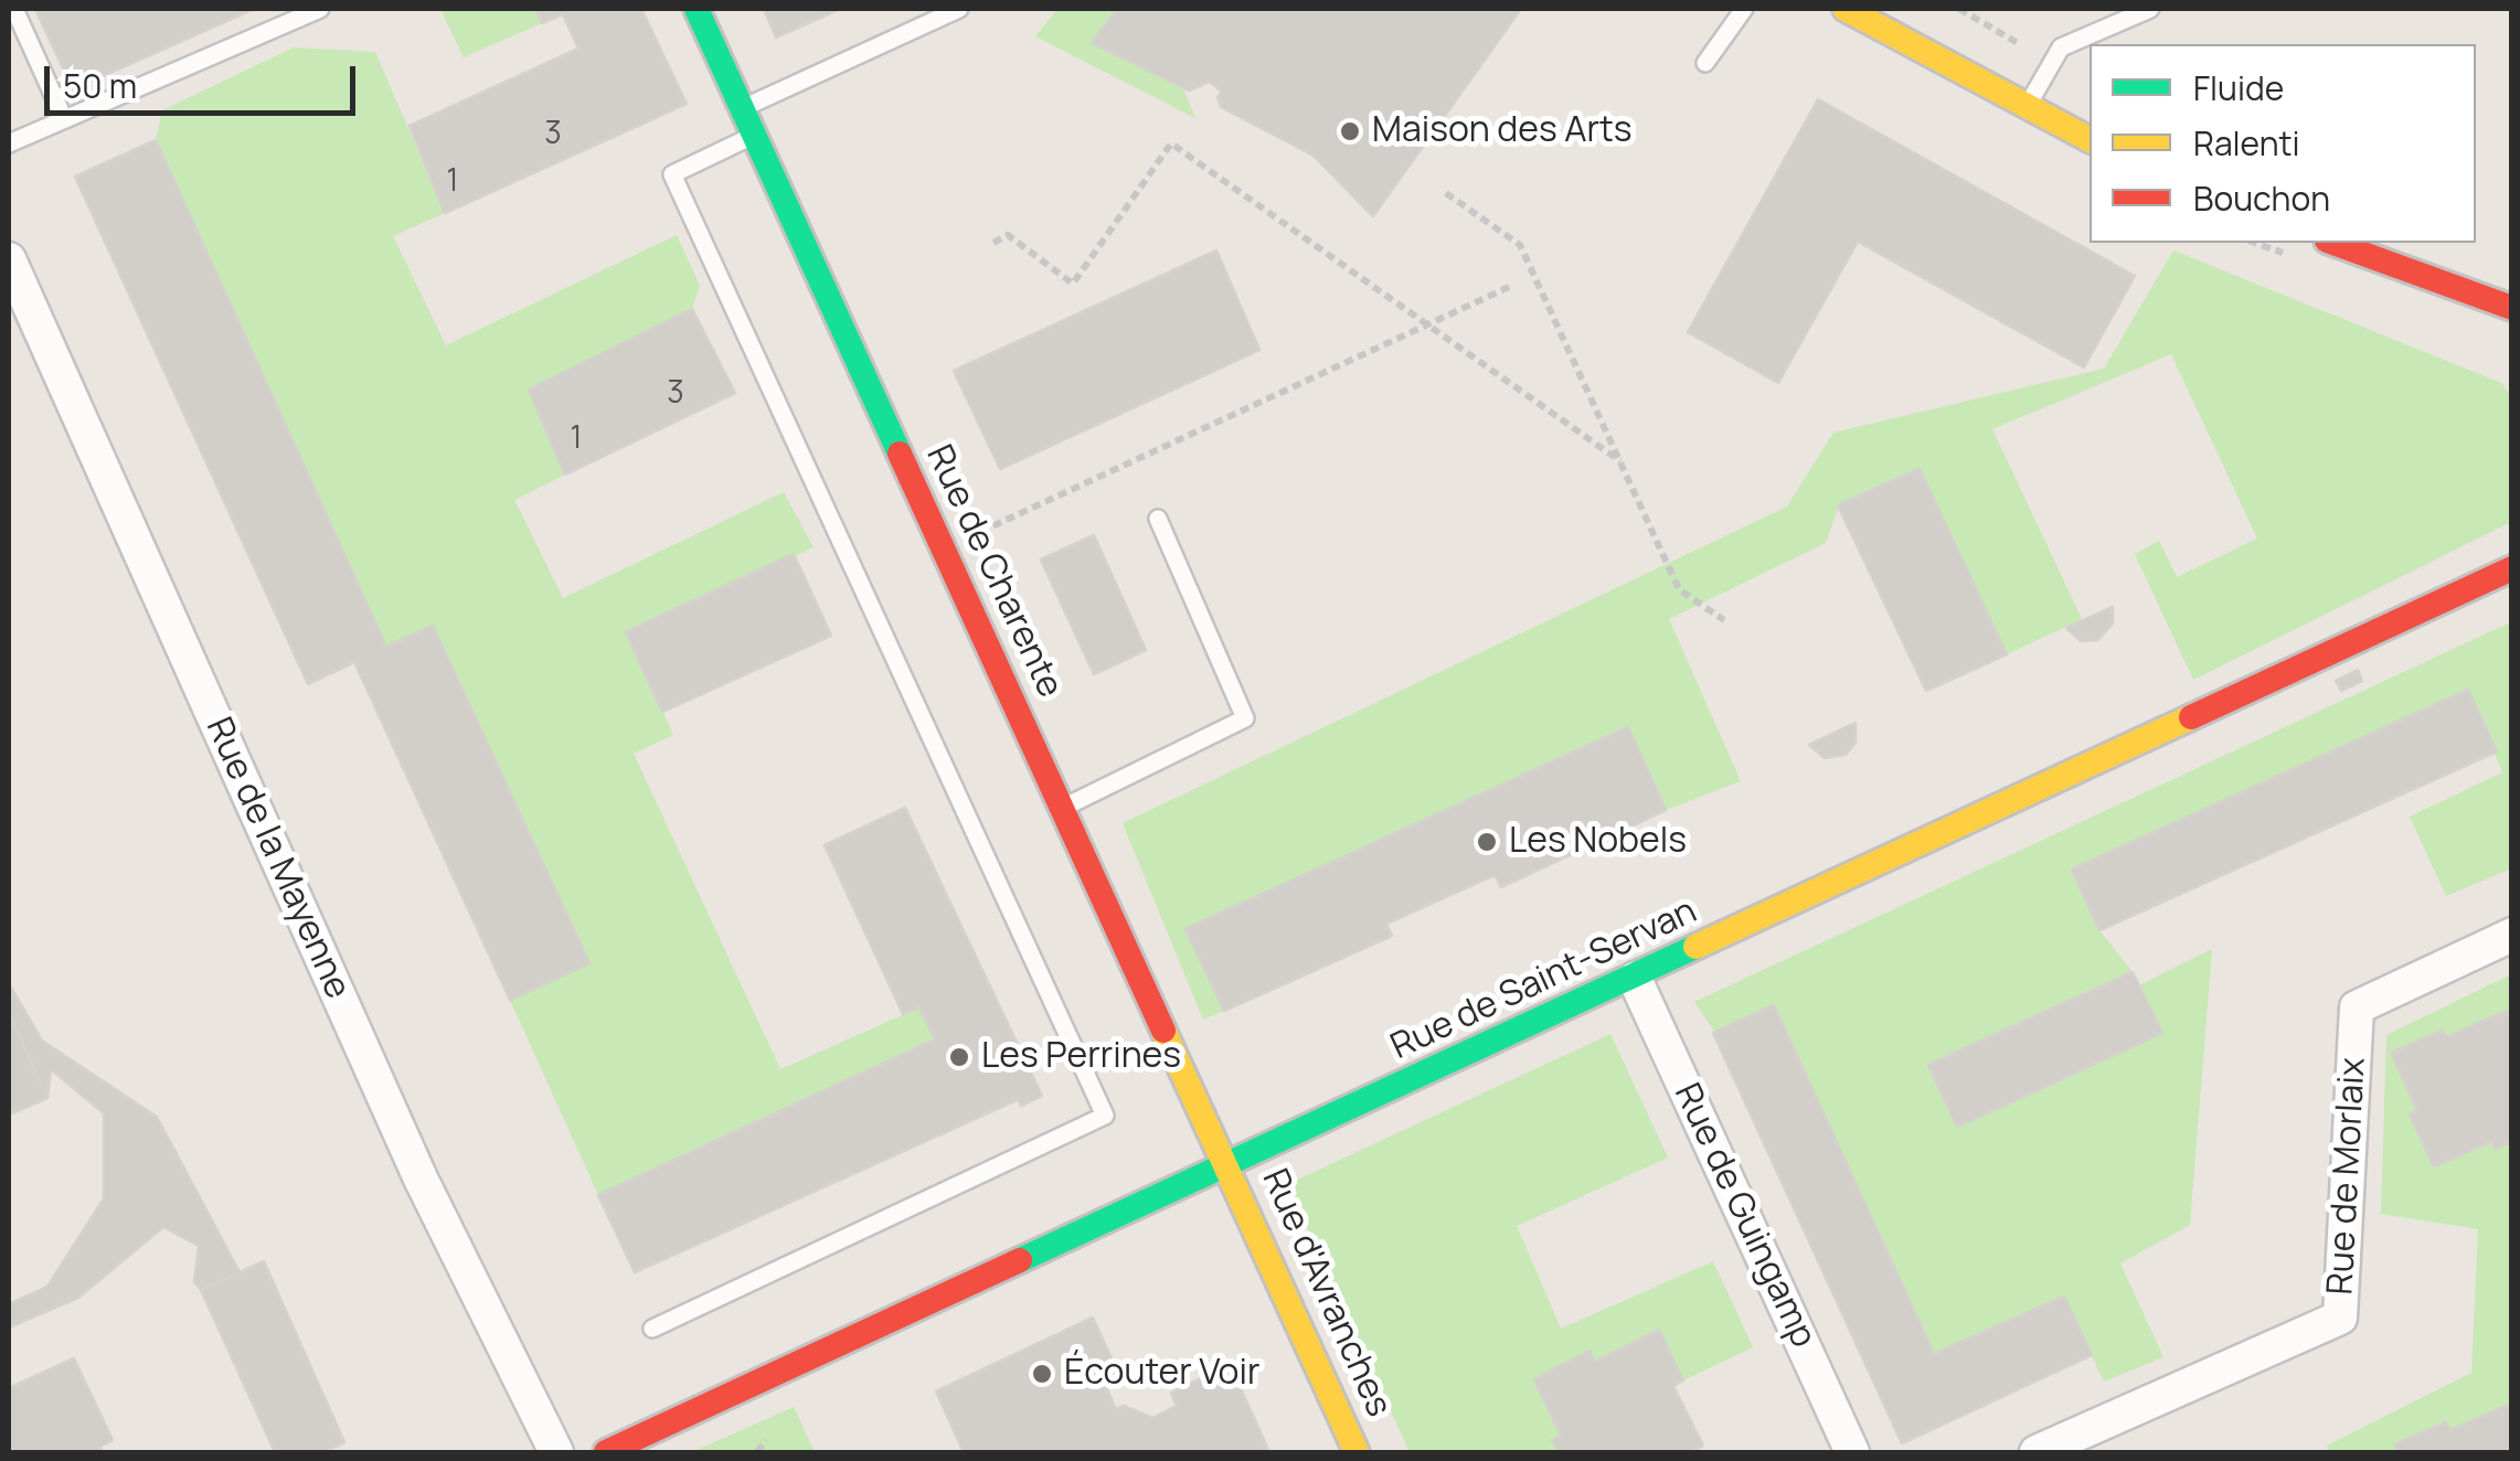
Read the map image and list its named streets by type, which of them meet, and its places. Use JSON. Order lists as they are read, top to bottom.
{
  "streets": {
    "street": [
      "Rue de Charente",
      "Rue de la Mayenne",
      "Rue de Saint-Servan",
      "Rue de Morlaix",
      "Rue de Guingamp",
      "Rue d'Avranches"
    ]
  },
  "crossings": [
    ["Rue de Charente", "Rue de Saint-Servan"],
    ["Rue de Charente", "Rue d'Avranches"],
    ["Rue de Saint-Servan", "Rue de Guingamp"],
    ["Rue de Saint-Servan", "Rue d'Avranches"]
  ],
  "places": [
    "Maison des Arts",
    "Les Nobels",
    "Les Perrines",
    "Écouter Voir"
  ],
  "house_numbers": [
    "3",
    "1",
    "3",
    "1"
  ],
  "legend": ["Fluide", "Ralenti", "Bouchon"],
  "scale_bar": "50 m"
}
